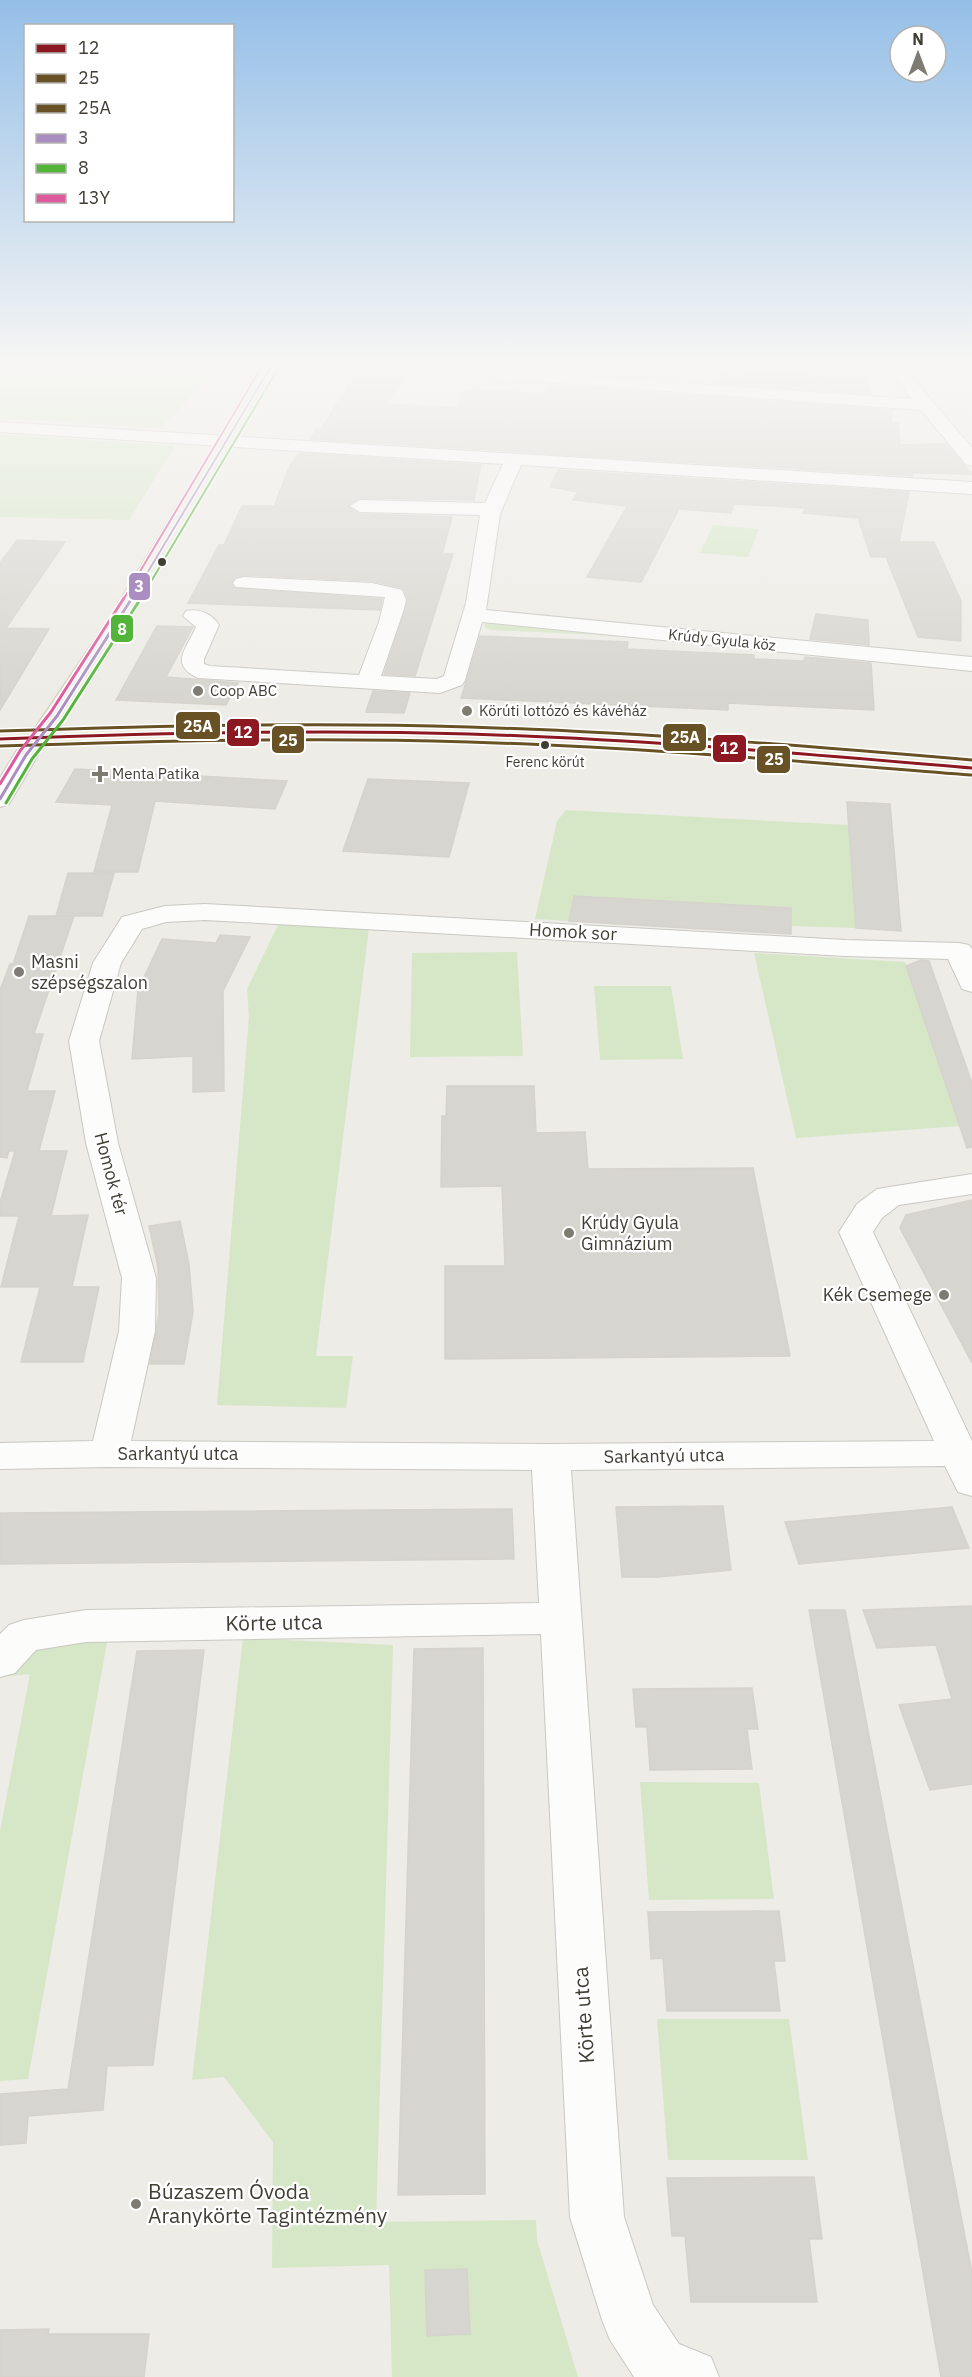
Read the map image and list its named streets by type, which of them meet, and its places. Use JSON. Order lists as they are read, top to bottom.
{
  "streets": {
    "street": [
      "Krúdy Gyula köz",
      "Homok sor",
      "Homok tér",
      "Sarkantyú utca",
      "Körte utca"
    ]
  },
  "crossings": [
    ["Homok sor", "Homok tér"],
    ["Homok tér", "Sarkantyú utca"],
    ["Sarkantyú utca", "Körte utca"]
  ],
  "places": {
    "other": [
      "Coop ABC",
      "Körúti lottózó és kávéház",
      "Ferenc körút",
      "Masni szépségszalon",
      "Krúdy Gyula Gimnázium",
      "Kék Csemege",
      "Búzaszem Óvoda Aranykörte Tagintézmény"
    ],
    "health": ["Menta Patika"]
  },
  "lines": [
    "transit line 3",
    "transit line 8",
    "transit line 13Y",
    "transit line 25A",
    "transit line 12",
    "transit line 25"
  ],
  "legend": [
    "12",
    "25",
    "25A",
    "3",
    "8",
    "13Y"
  ],
  "north": "top"
}
